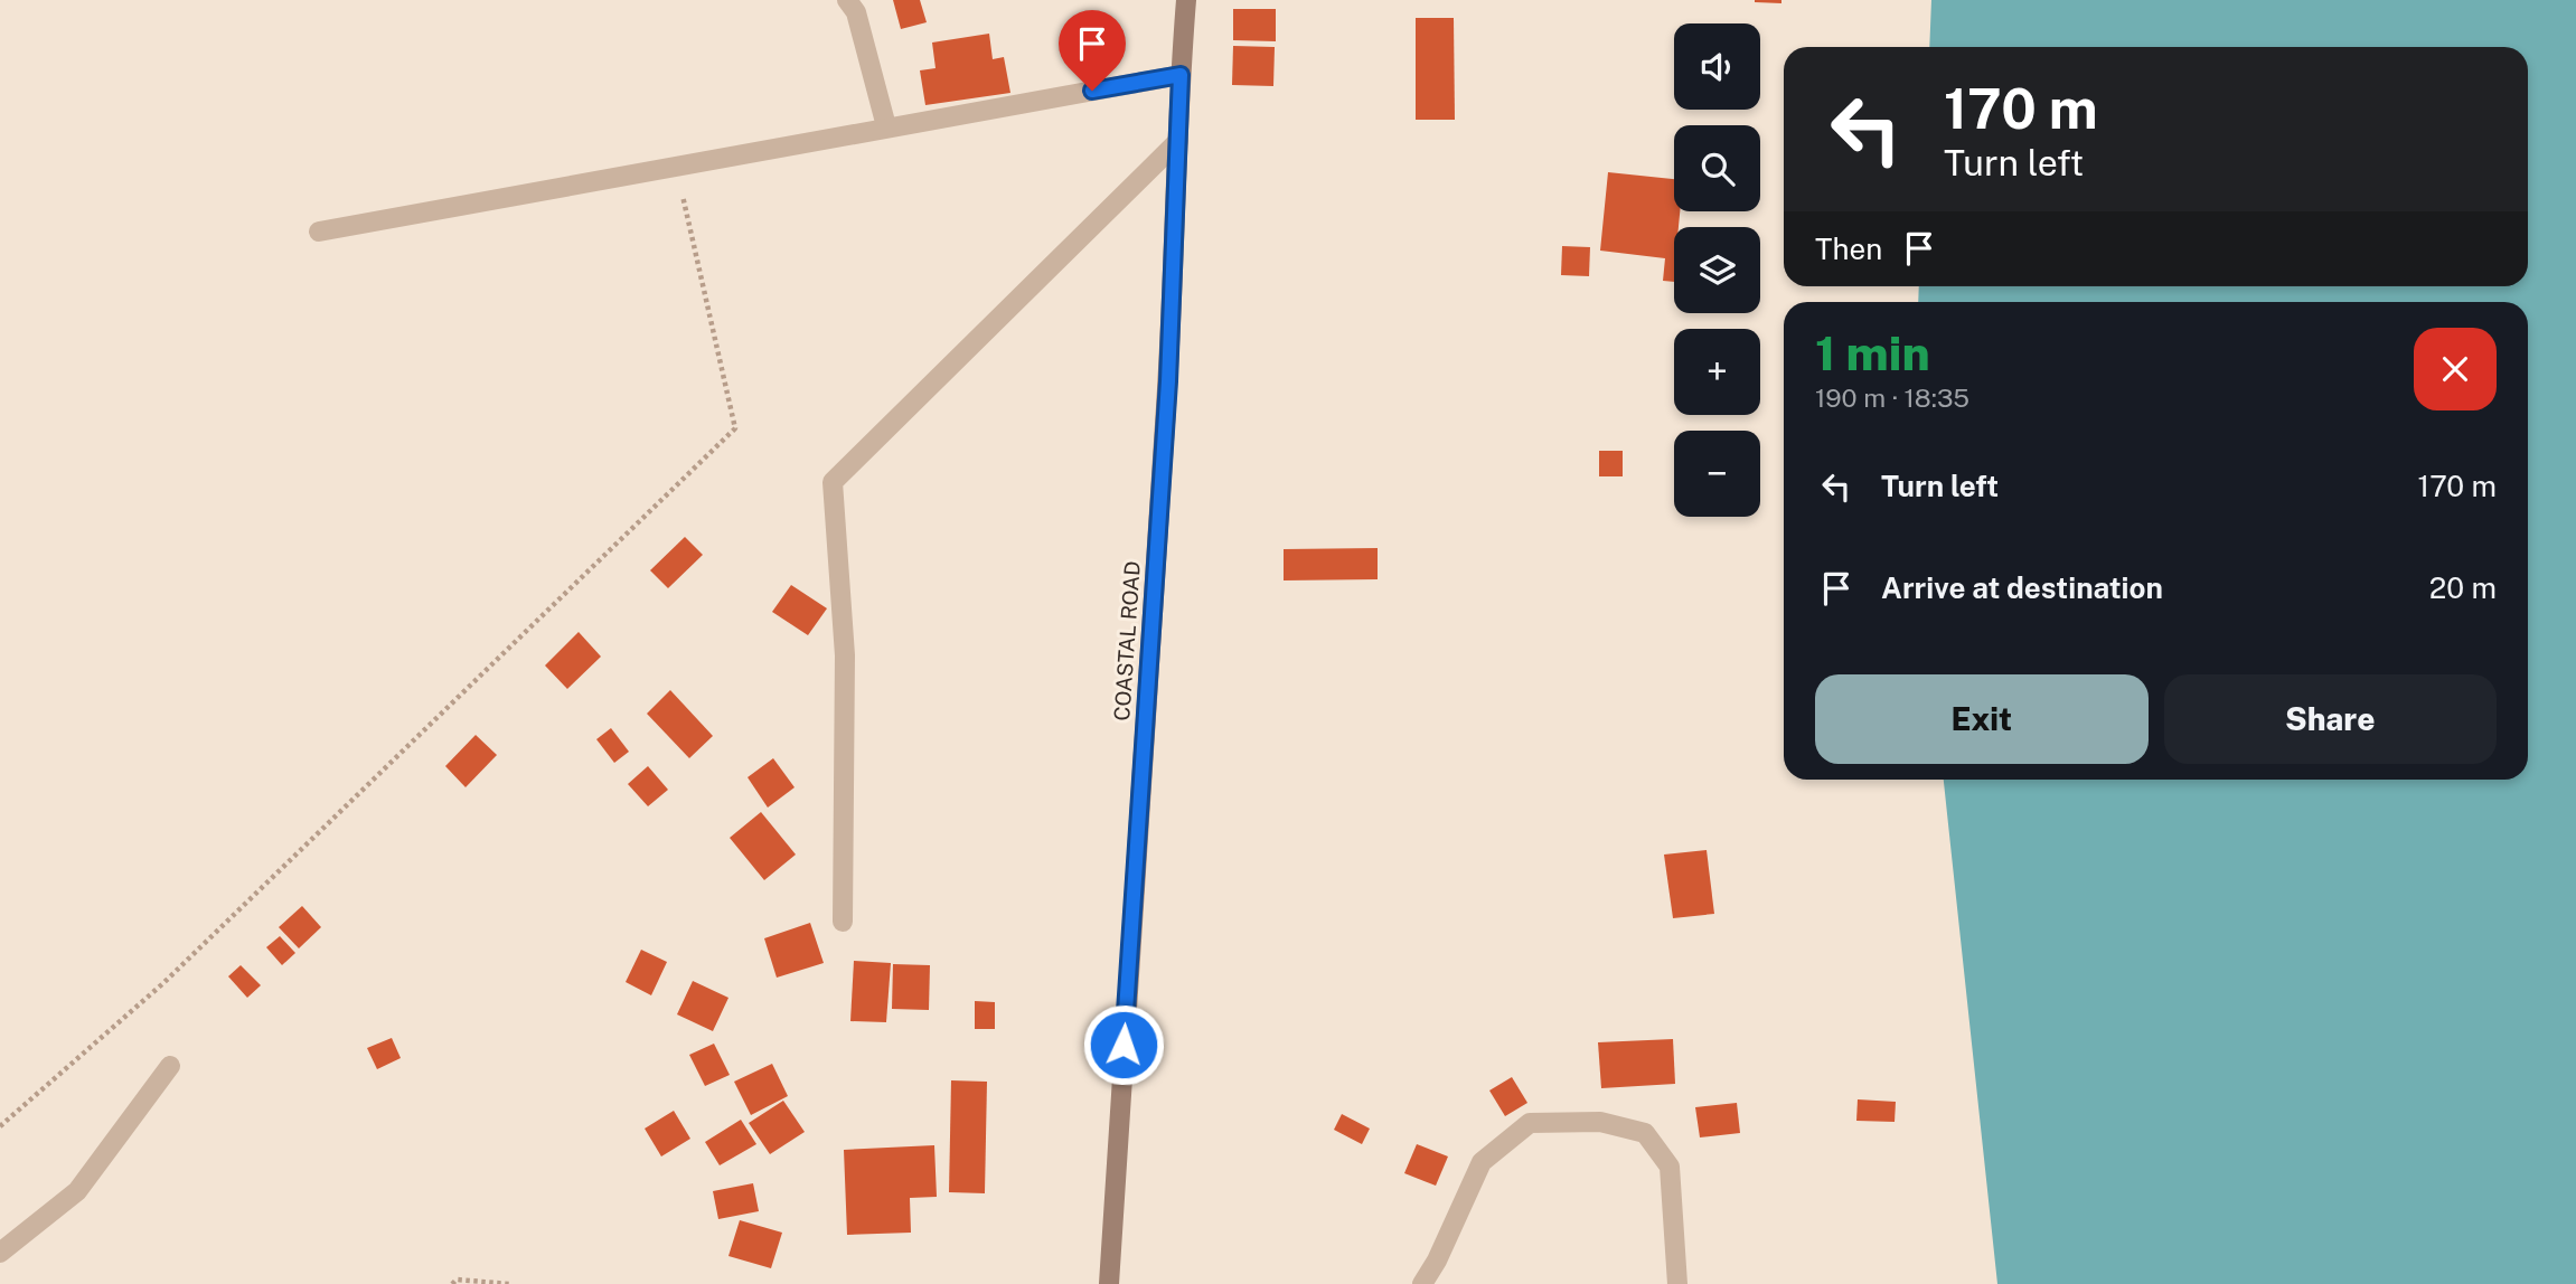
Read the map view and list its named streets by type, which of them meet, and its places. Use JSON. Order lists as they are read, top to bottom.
{
  "streets": {
    "street": ["COASTAL ROAD"]
  },
  "page": {
    "map_buttons": ["+", "−"],
    "turn": ["170 m", "Turn left"],
    "then": "Then",
    "heading": ["1 min", "190 m · 18:35"],
    "list": [
      {
        "name": "Turn left",
        "value": "170 m"
      },
      {
        "name": "Arrive at destination",
        "value": "20 m"
      }
    ],
    "buttons": ["Exit", "Share"]
  }
}
